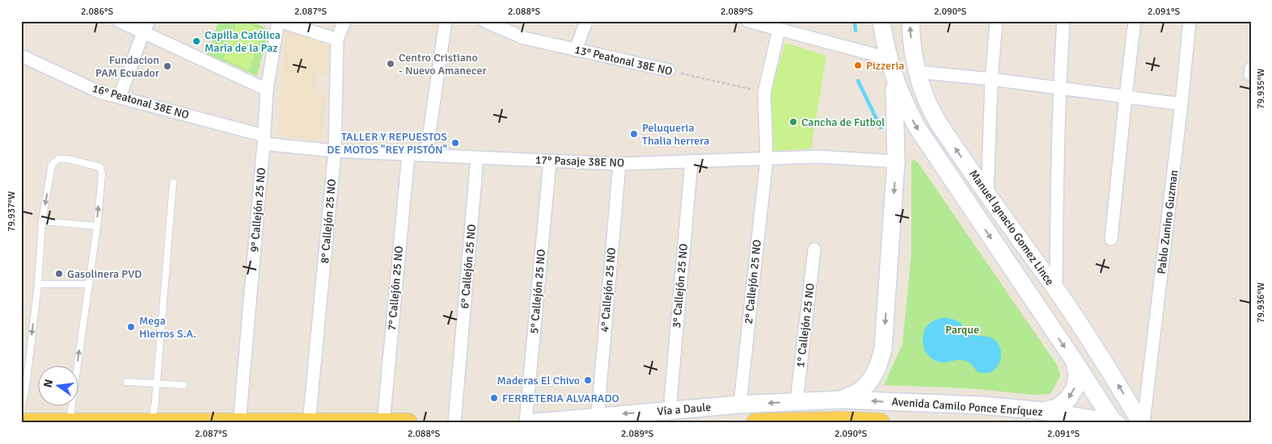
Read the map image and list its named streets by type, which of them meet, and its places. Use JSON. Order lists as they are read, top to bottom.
{
  "streets": {
    "main road": ["Manuel Ignacio Gomez Lince", "Avenida Camilo Ponce Enríquez", "Vía a Daule"],
    "street": [
      "13° Peatonal 38E NO",
      "16° Peatonal 38E NO",
      "17° Pasaje 38E NO",
      "9° Callejón 25 NO",
      "8° Callejón 25 NO",
      "Pablo Zunino Guzman",
      "6° Callejón 25 NO",
      "2° Callejón 25 NO",
      "3° Callejón 25 NO",
      "7° Callejón 25 NO",
      "4° Callejón 25 NO",
      "5° Callejón 25 NO",
      "1° Callejón 25 NO"
    ]
  },
  "crossings": [
    ["13° Peatonal 38E NO", "2° Callejón 25 NO"],
    ["16° Peatonal 38E NO", "17° Pasaje 38E NO"],
    ["16° Peatonal 38E NO", "9° Callejón 25 NO"],
    ["17° Pasaje 38E NO", "9° Callejón 25 NO"],
    ["17° Pasaje 38E NO", "8° Callejón 25 NO"],
    ["17° Pasaje 38E NO", "6° Callejón 25 NO"],
    ["17° Pasaje 38E NO", "2° Callejón 25 NO"],
    ["17° Pasaje 38E NO", "3° Callejón 25 NO"],
    ["17° Pasaje 38E NO", "7° Callejón 25 NO"],
    ["17° Pasaje 38E NO", "4° Callejón 25 NO"],
    ["17° Pasaje 38E NO", "5° Callejón 25 NO"],
    ["Pablo Zunino Guzman", "Manuel Ignacio Gomez Lince"],
    ["Manuel Ignacio Gomez Lince", "Avenida Camilo Ponce Enríquez"],
    ["2° Callejón 25 NO", "Vía a Daule"],
    ["3° Callejón 25 NO", "Vía a Daule"],
    ["4° Callejón 25 NO", "Vía a Daule"],
    ["5° Callejón 25 NO", "Vía a Daule"],
    ["1° Callejón 25 NO", "Vía a Daule"],
    ["Avenida Camilo Ponce Enríquez", "Vía a Daule"]
  ],
  "one_way": ["Avenida Camilo Ponce Enríquez"],
  "parks": ["Parque"],
  "places": [
    "Capilla Católica María de la Paz",
    "Centro Cristiano - Nuevo Amanecer",
    "Pizzeria",
    "Fundacion PAM Ecuador",
    "Cancha de Futbol",
    "Peluqueria Thalia herrera",
    "TALLER Y REPUESTOS DE MOTOS \"REY PISTÓN\"",
    "Gasolinera PVD",
    "Mega Hierros S.A.",
    "Maderas El Chivo",
    "FERRETERIA ALVARADO"
  ],
  "north": "left",
  "coordinates": [
    "2.086°S",
    "2.087°S",
    "2.088°S",
    "2.089°S",
    "2.090°S",
    "2.091°S",
    "79.935°W",
    "79.937°W",
    "79.936°W"
  ]
}
